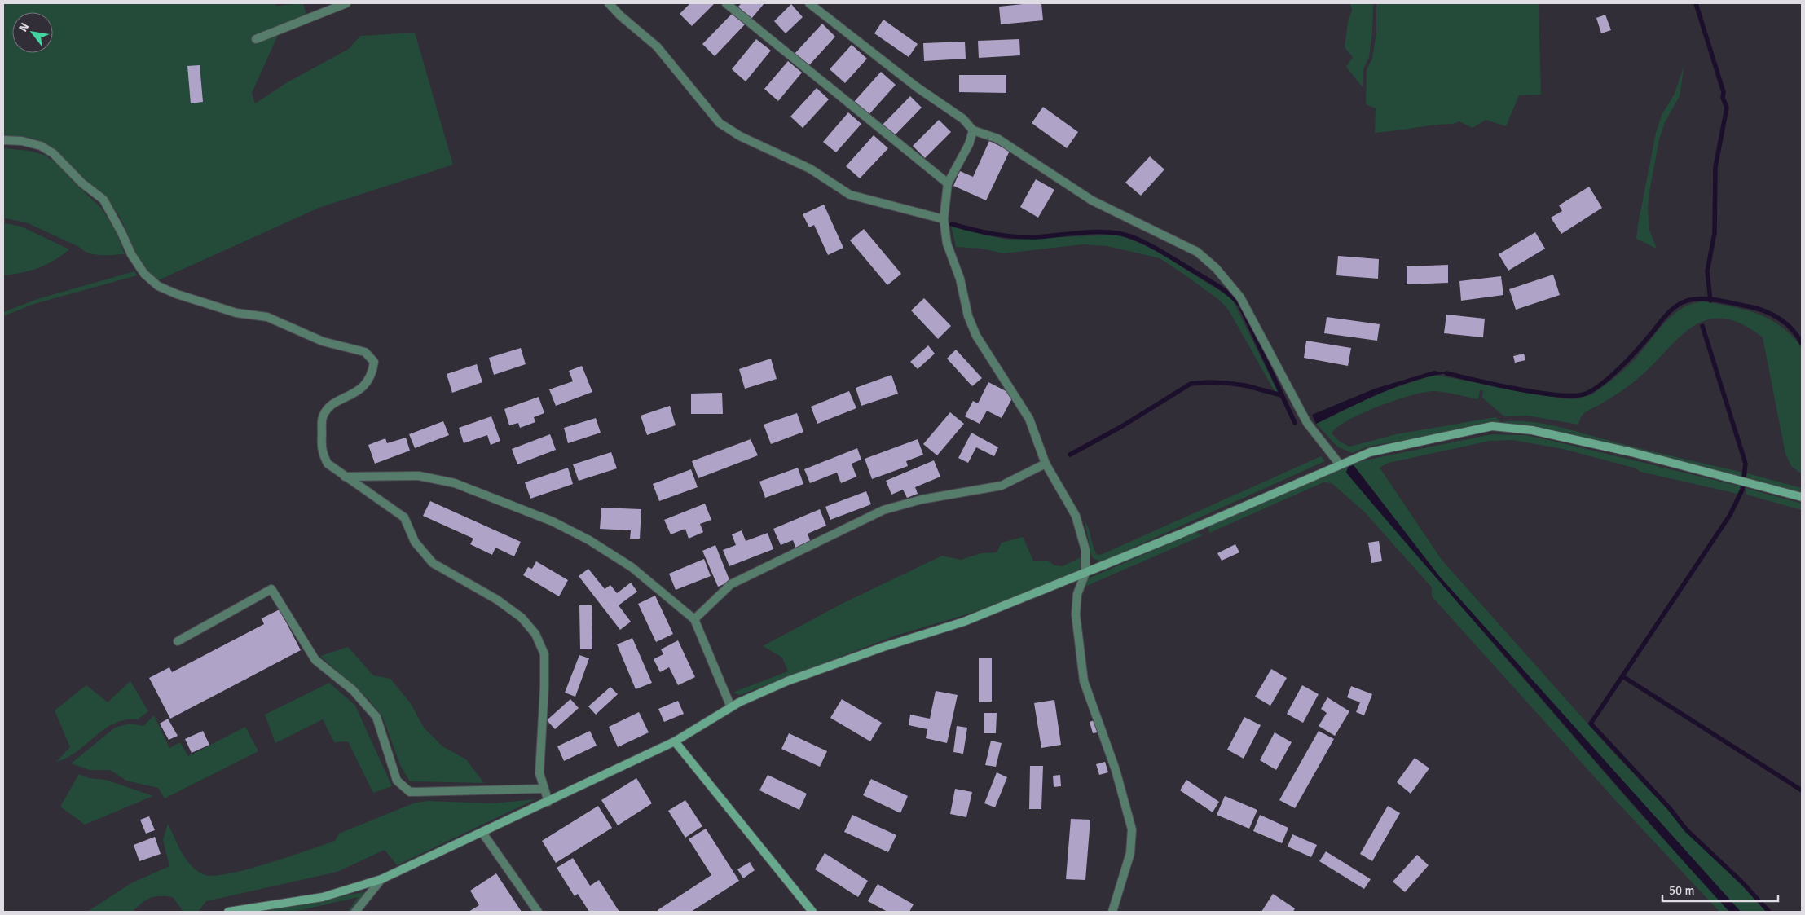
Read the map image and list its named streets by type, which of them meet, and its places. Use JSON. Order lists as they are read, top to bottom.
{
  "scale_bar": "50 m",
  "north": "top left"
}
